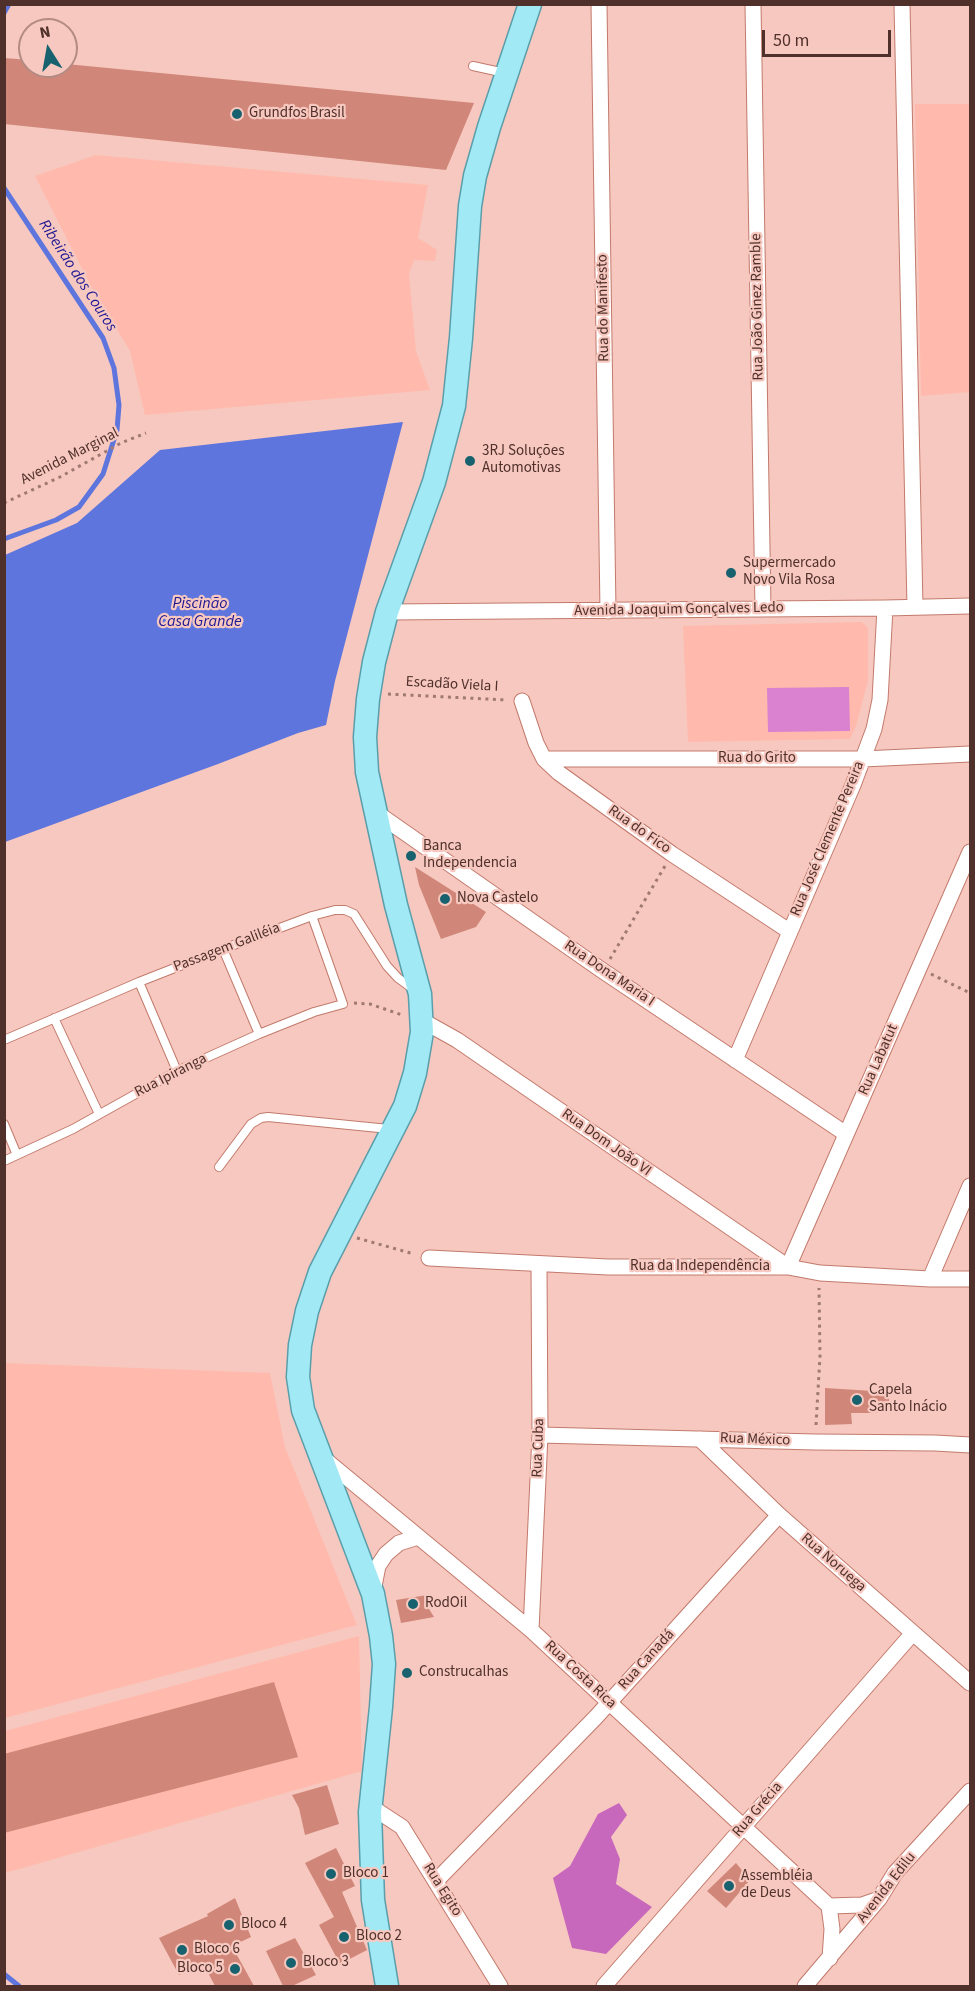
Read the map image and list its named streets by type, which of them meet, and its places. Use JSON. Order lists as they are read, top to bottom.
{
  "streets": {
    "street": [
      "Rua João Ginez Ramble",
      "Rua do Manifesto",
      "Avenida Joaquim Gonçalves Ledo",
      "Rua do Grito",
      "Rua do Fico",
      "Rua José Clemente Pereira",
      "Rua Dona Maria I",
      "Rua Labatut",
      "Rua Dom João VI",
      "Rua da Independência",
      "Rua México",
      "Rua Cuba",
      "Rua Noruega",
      "Rua Canadá",
      "Rua Costa Rica",
      "Rua Grécia",
      "Avenida Edilu",
      "Rua Egito"
    ],
    "lane": ["Passagem Galiléia", "Rua Ipiranga"],
    "path": ["Avenida Marginal", "Escadão Viela I"]
  },
  "crossings": [
    ["Rua João Ginez Ramble", "Avenida Joaquim Gonçalves Ledo"],
    ["Rua do Manifesto", "Avenida Joaquim Gonçalves Ledo"],
    ["Avenida Joaquim Gonçalves Ledo", "Rua José Clemente Pereira"],
    ["Escadão Viela I", "Rua do Fico"],
    ["Rua do Grito", "Rua do Fico"],
    ["Rua do Grito", "Rua José Clemente Pereira"],
    ["Rua do Fico", "Rua José Clemente Pereira"],
    ["Rua José Clemente Pereira", "Rua Dona Maria I"],
    ["Rua Dona Maria I", "Rua Labatut"],
    ["Rua Labatut", "Rua Dom João VI"],
    ["Rua Labatut", "Rua da Independência"],
    ["Rua Dom João VI", "Rua da Independência"],
    ["Rua da Independência", "Rua Cuba"],
    ["Rua México", "Rua Cuba"],
    ["Rua México", "Rua Noruega"],
    ["Rua Cuba", "Rua Costa Rica"],
    ["Rua Noruega", "Rua Canadá"],
    ["Rua Noruega", "Rua Grécia"],
    ["Rua Canadá", "Rua Costa Rica"],
    ["Rua Canadá", "Rua Egito"],
    ["Rua Costa Rica", "Rua Grécia"]
  ],
  "water": ["Ribeirão dos Couros", "Piscinão Casa Grande"],
  "places": [
    "Grundfos Brasil",
    "3RJ Soluções Automotivas",
    "Supermercado Novo Vila Rosa",
    "Banca Independencia",
    "Nova Castelo",
    "Capela Santo Inácio",
    "RodOil",
    "Construcalhas",
    "Bloco 1",
    "Assembléia de Deus",
    "Bloco 4",
    "Bloco 2",
    "Bloco 6",
    "Bloco 3",
    "Bloco 5"
  ],
  "scale_bar": "50 m",
  "north": "top"
}
